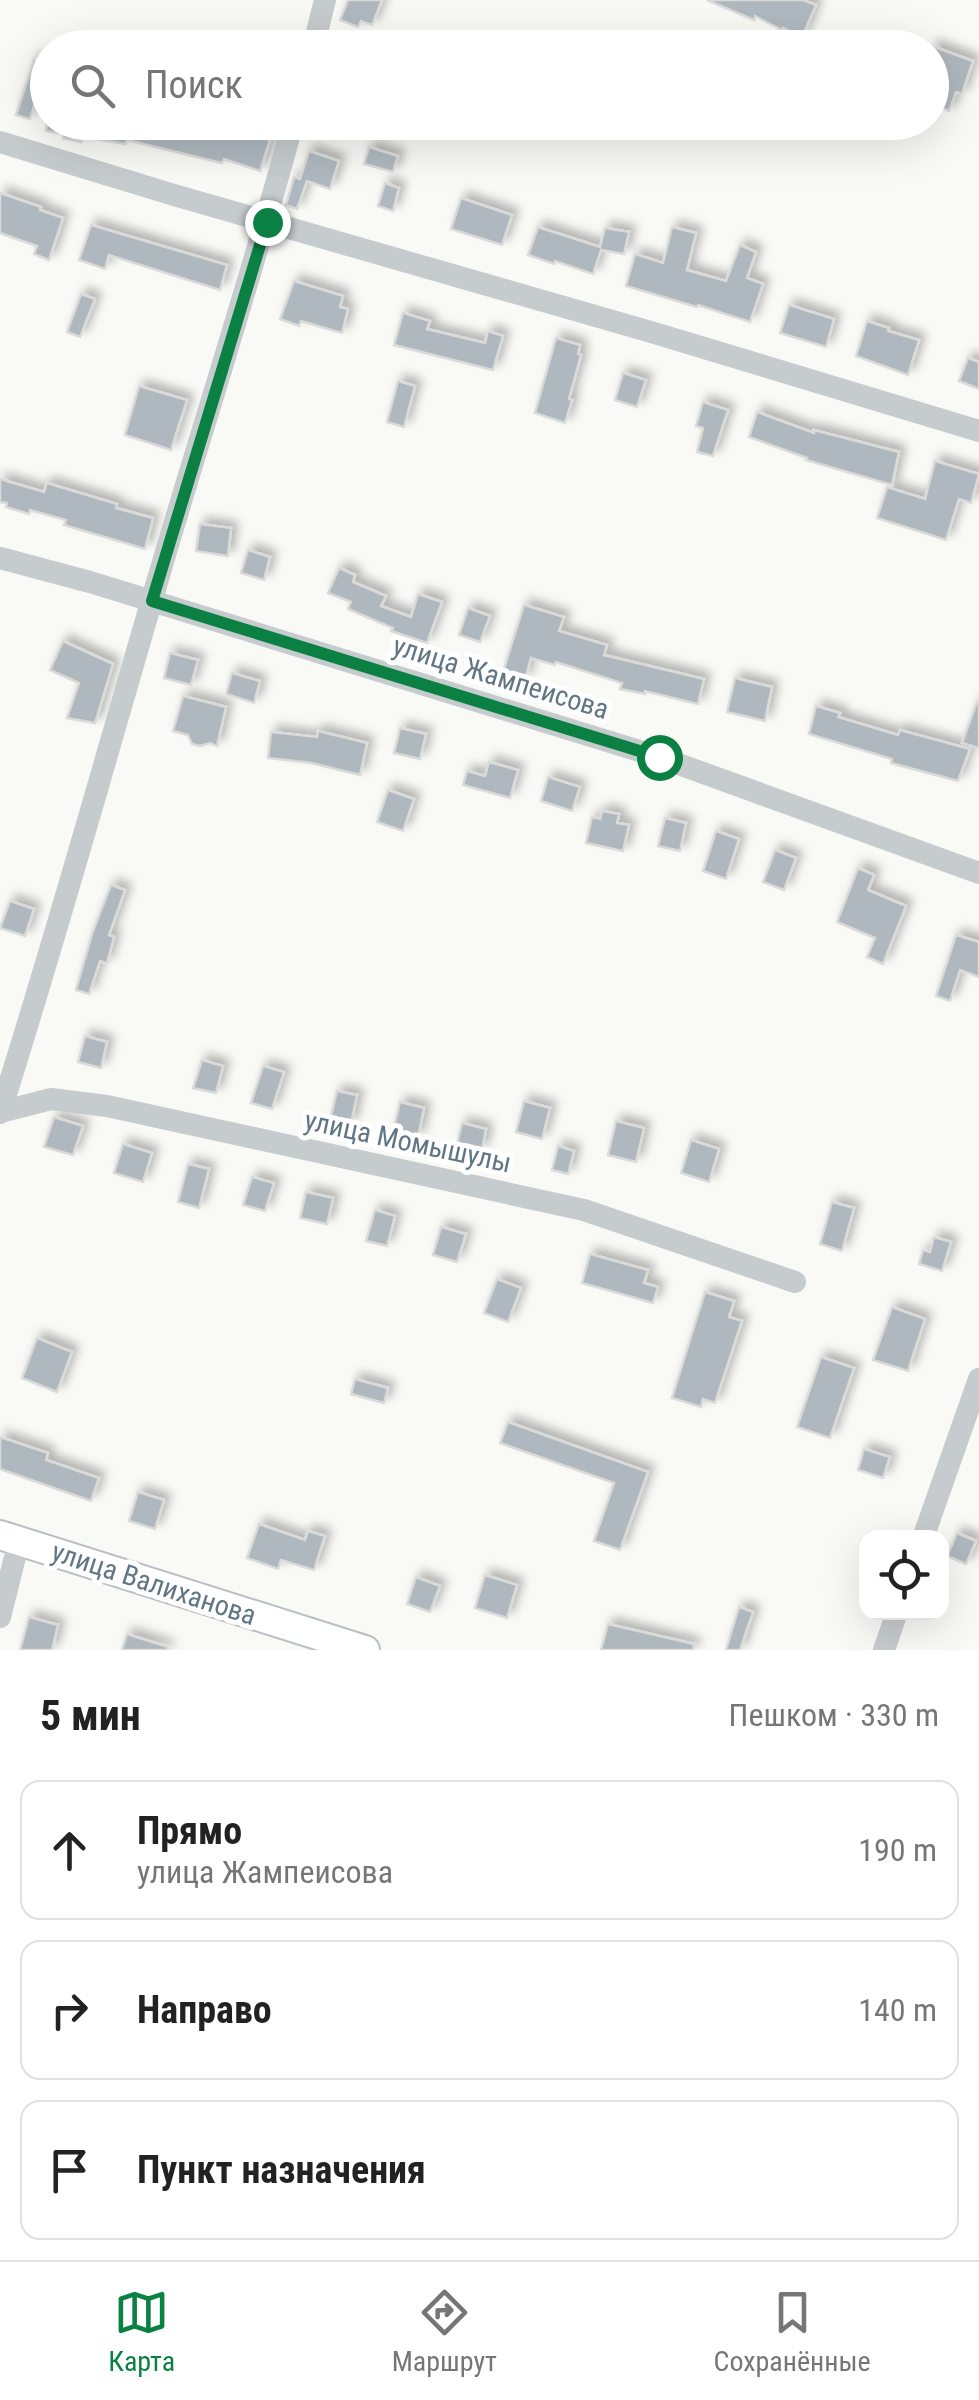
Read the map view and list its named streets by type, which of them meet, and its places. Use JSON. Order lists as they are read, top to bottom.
{
  "streets": {
    "main road": ["улица Валиханова"],
    "street": ["улица Жампеисова", "улица Момышулы"]
  },
  "page": {
    "search": "Поиск",
    "heading": ["5 мин", "Пешком · 330 m"],
    "list": [
      ["Прямо", "улица Жампеисова", "190 m"],
      ["Направо", "140 m"],
      "Пункт назначения"
    ],
    "nav": ["Карта", "Маршрут", "Сохранённые"]
  }
}
